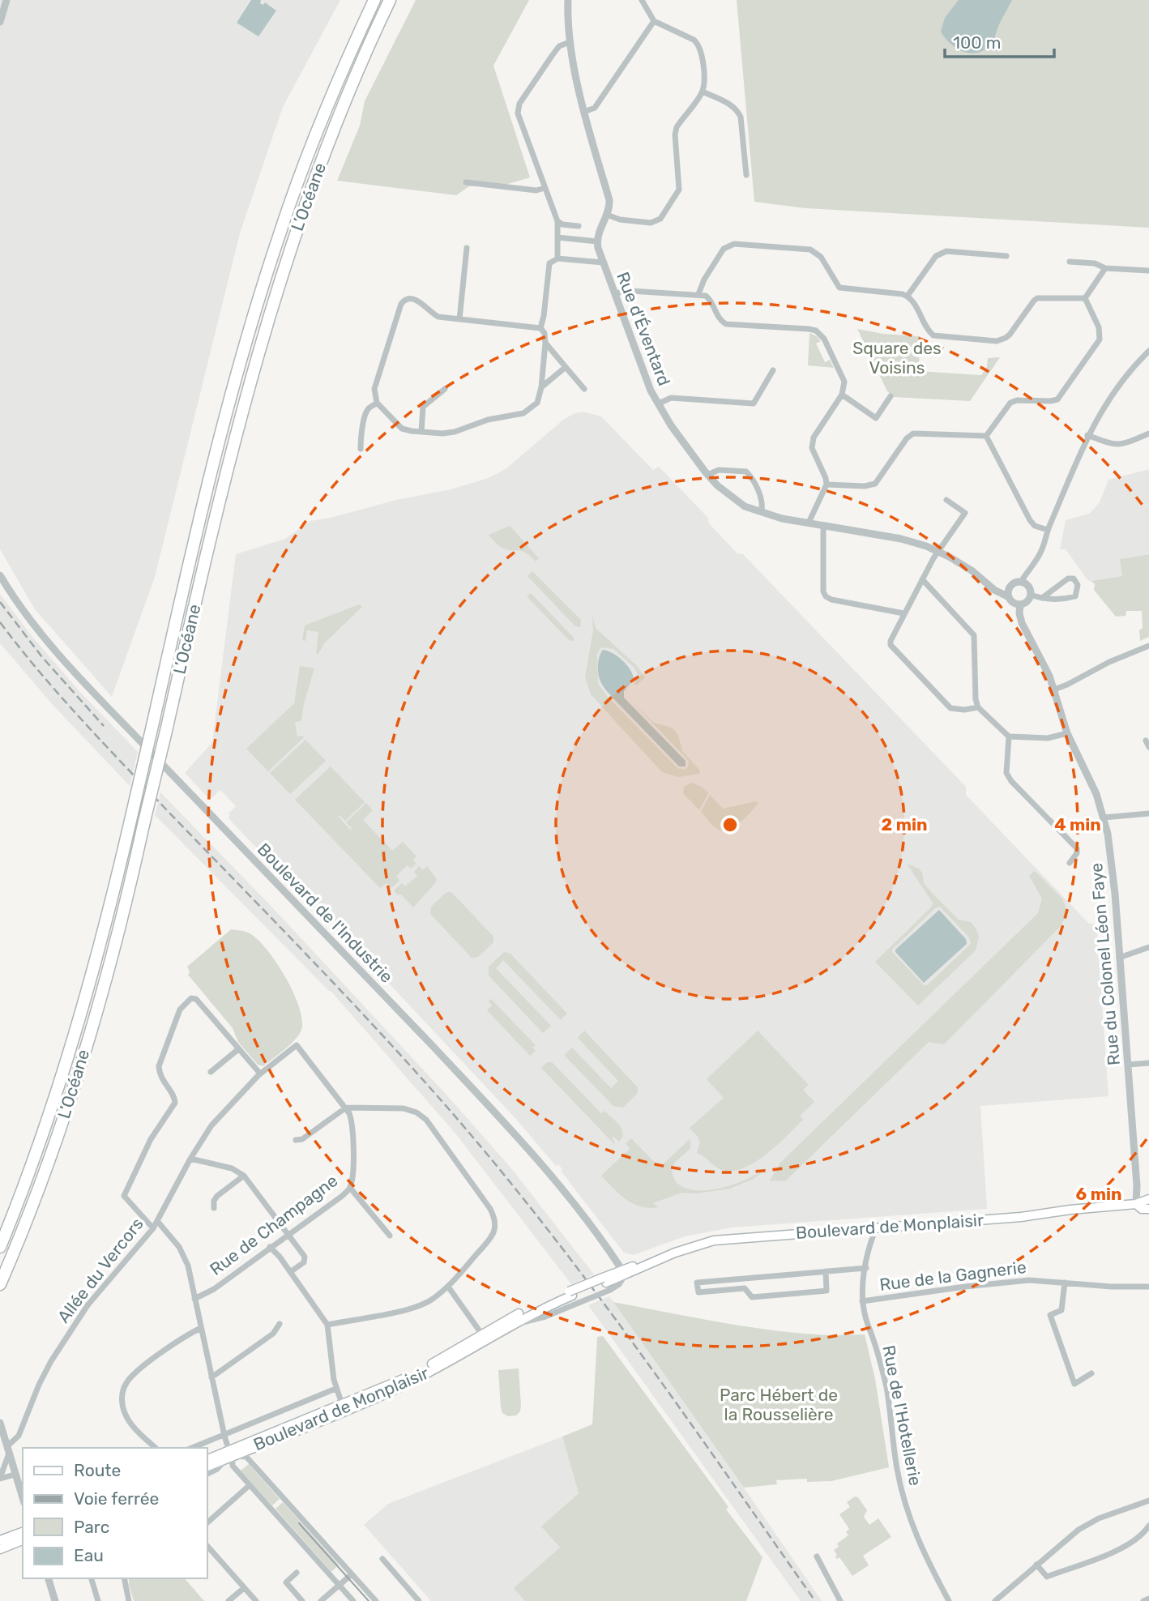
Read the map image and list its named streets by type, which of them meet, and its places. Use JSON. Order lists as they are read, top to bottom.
{
  "streets": {
    "highway": ["L’Océane"],
    "main road": ["Boulevard de Monplaisir"],
    "street": [
      "Rue d'Éventard",
      "Boulevard de l'Industrie",
      "Rue du Colonel Léon Faye",
      "Rue de Champagne",
      "Allée du Vercors",
      "Rue de la Gagnerie",
      "Rue de l'Hotellerie"
    ]
  },
  "crossings": [
    ["Rue d'Éventard", "Rue du Colonel Léon Faye"],
    ["Boulevard de l'Industrie", "Boulevard de Monplaisir"],
    ["Rue du Colonel Léon Faye", "Boulevard de Monplaisir"],
    ["Rue de Champagne", "Allée du Vercors"],
    ["Boulevard de Monplaisir", "Rue de l'Hotellerie"],
    ["Rue de la Gagnerie", "Rue de l'Hotellerie"]
  ],
  "parks": ["Square des Voisins", "Parc Hébert de la Rousselière"],
  "legend": [
    "Route",
    "Voie ferrée",
    "Parc",
    "Eau"
  ],
  "scale_bar": "100 m",
  "rings": ["2 min", "4 min", "6 min"]
}
